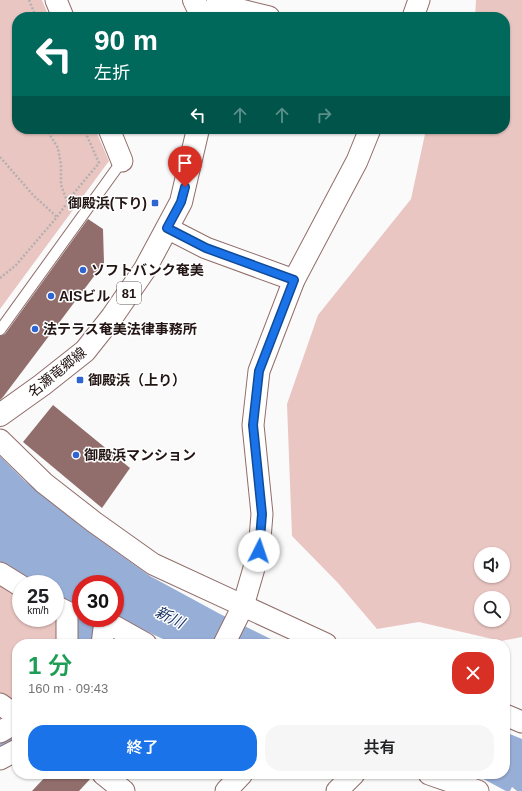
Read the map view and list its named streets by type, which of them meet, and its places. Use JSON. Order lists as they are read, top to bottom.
{
  "streets": {
    "main road": ["81", "名瀬竜郷線"]
  },
  "water": ["新川"],
  "places": {
    "transit": ["御殿浜(下り)", "御殿浜（上り）"],
    "other": [
      "ソフトバンク奄美",
      "AISビル",
      "法テラス奄美法律事務所",
      "御殿浜マンション"
    ]
  },
  "page": {
    "turn": ["90 m", "左折"],
    "speed": "25 km/h",
    "limit": "30",
    "heading": ["1 分", "160 m · 09:43"],
    "buttons": ["終了", "共有"]
  }
}
